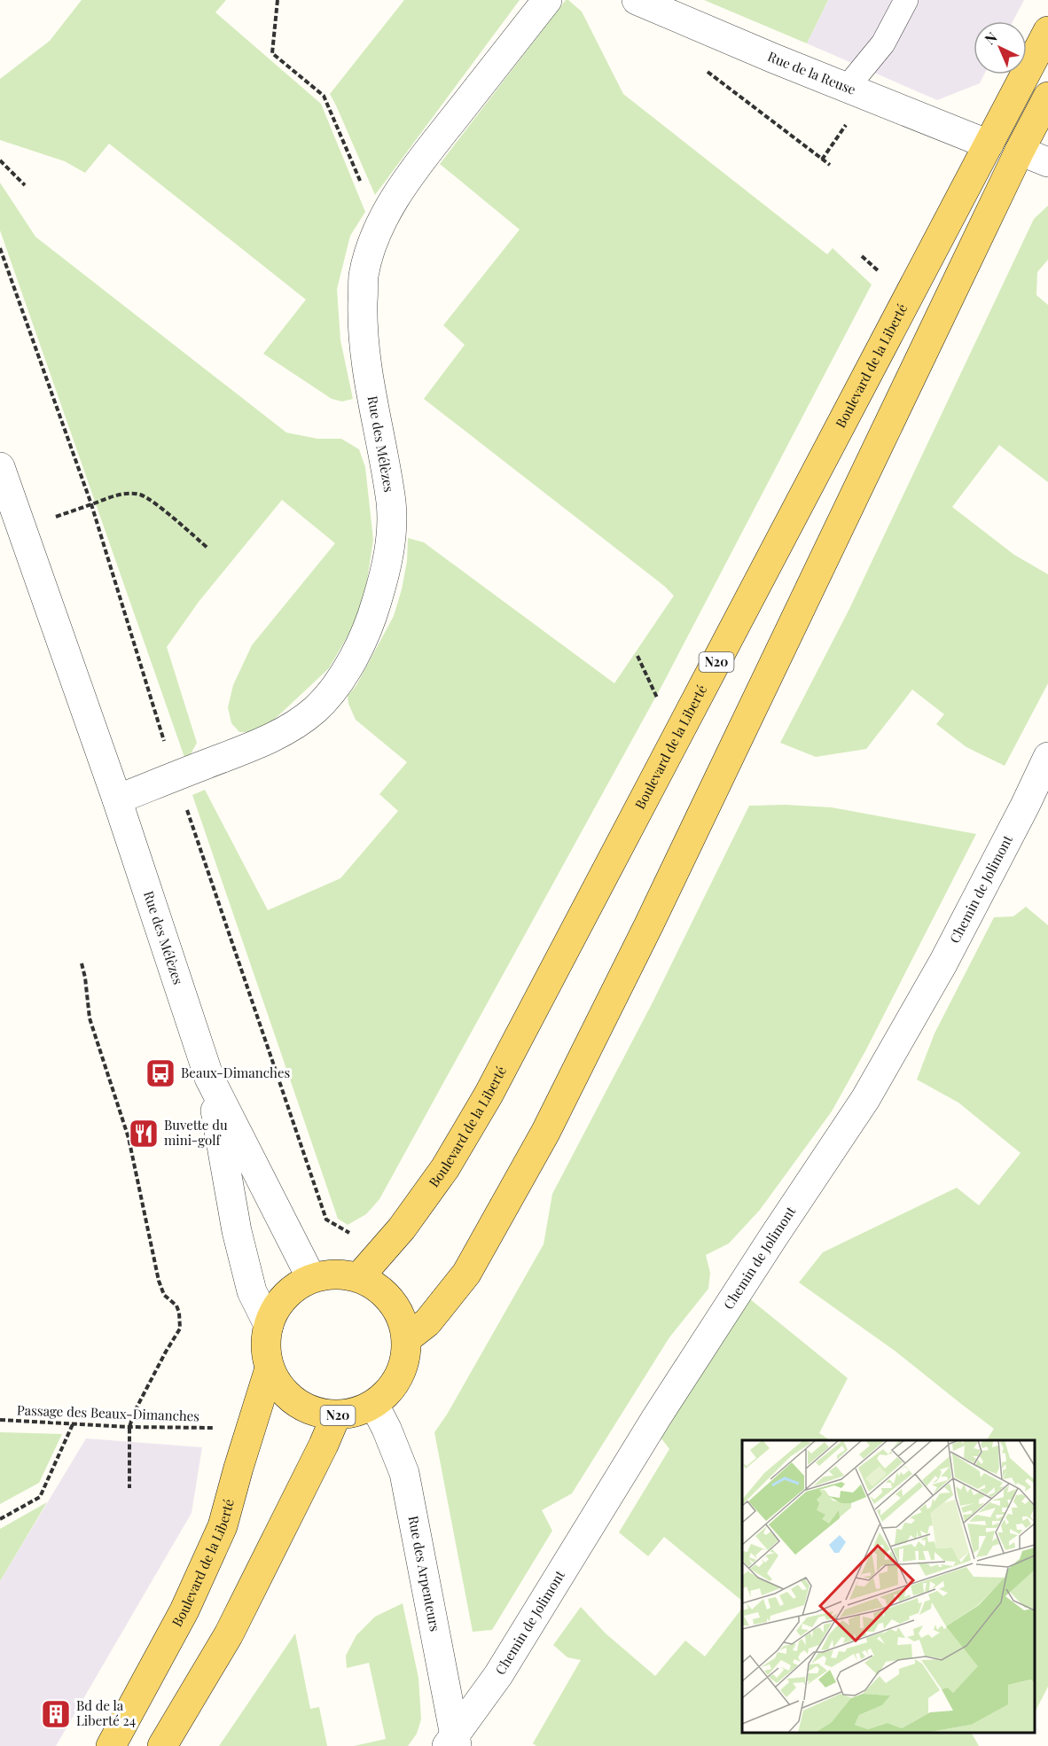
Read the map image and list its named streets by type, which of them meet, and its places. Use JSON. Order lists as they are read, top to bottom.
{
  "streets": {
    "main road": ["Boulevard de la Liberté", "N20"],
    "street": [
      "Rue de la Reuse",
      "Rue des Mélèzes",
      "Chemin de Jolimont",
      "Rue des Arpenteurs"
    ],
    "path": ["Passage des Beaux-Dimanches"]
  },
  "crossings": [
    ["Rue de la Reuse", "Boulevard de la Liberté"],
    ["Boulevard de la Liberté", "Rue des Mélèzes"],
    ["Boulevard de la Liberté", "N20"],
    ["Boulevard de la Liberté", "Rue des Arpenteurs"],
    ["Rue des Mélèzes", "N20"],
    ["Rue des Mélèzes", "Rue des Arpenteurs"],
    ["N20", "Rue des Arpenteurs"],
    ["Chemin de Jolimont", "Rue des Arpenteurs"]
  ],
  "places": {
    "bus stop": ["Beaux-Dimanches"],
    "restaurant": ["Buvette du mini-golf"],
    "building": ["Bd de la Liberté 24"]
  },
  "north": "top left"
}
